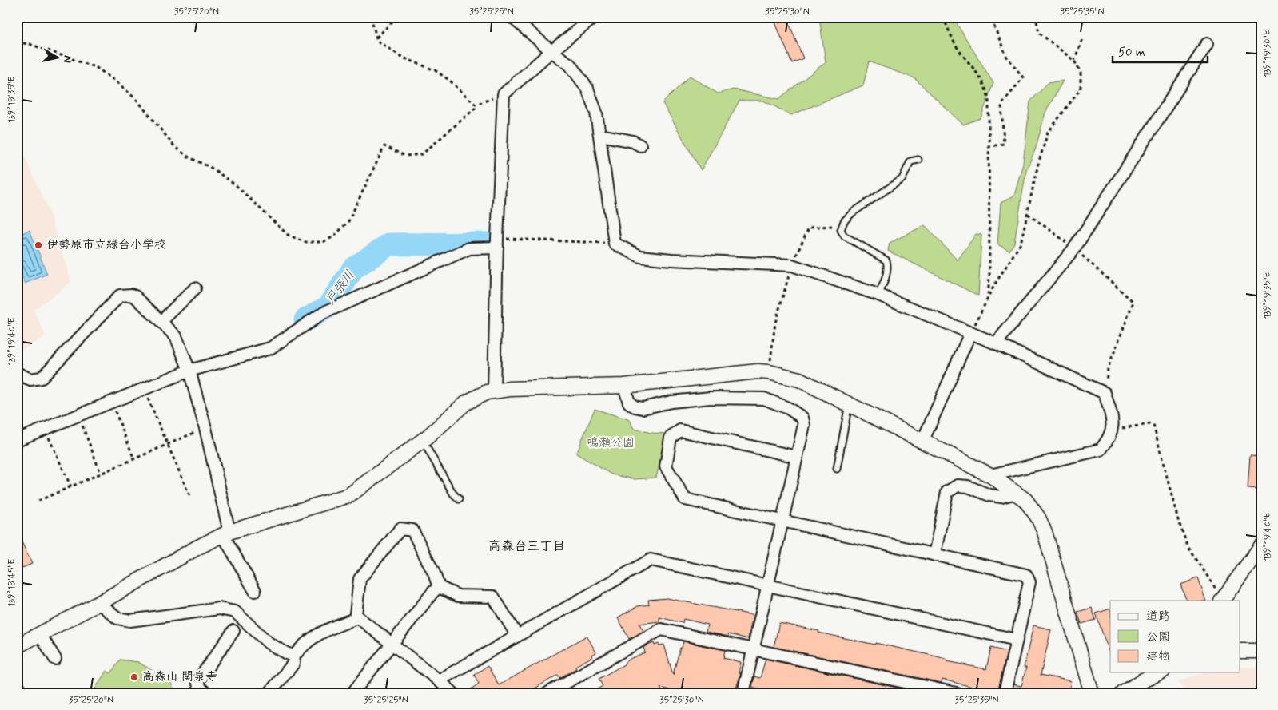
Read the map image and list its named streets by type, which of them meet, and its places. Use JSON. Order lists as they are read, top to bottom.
{
  "districts": ["高森台三丁目"],
  "water": ["戸張川"],
  "parks": ["鳴瀬公園"],
  "places": ["伊勢原市立緑台小学校", "高森山 関泉寺"],
  "legend": ["道路", "公園", "建物"],
  "scale_bar": "50 m",
  "north": "right",
  "coordinates": [
    "35°25'20\"N",
    "35°25'25\"N",
    "35°25'30\"N",
    "35°25'35\"N",
    "139°19'30\"E",
    "139°19'35\"E",
    "139°19'40\"E",
    "139°19'45\"E"
  ]
}
